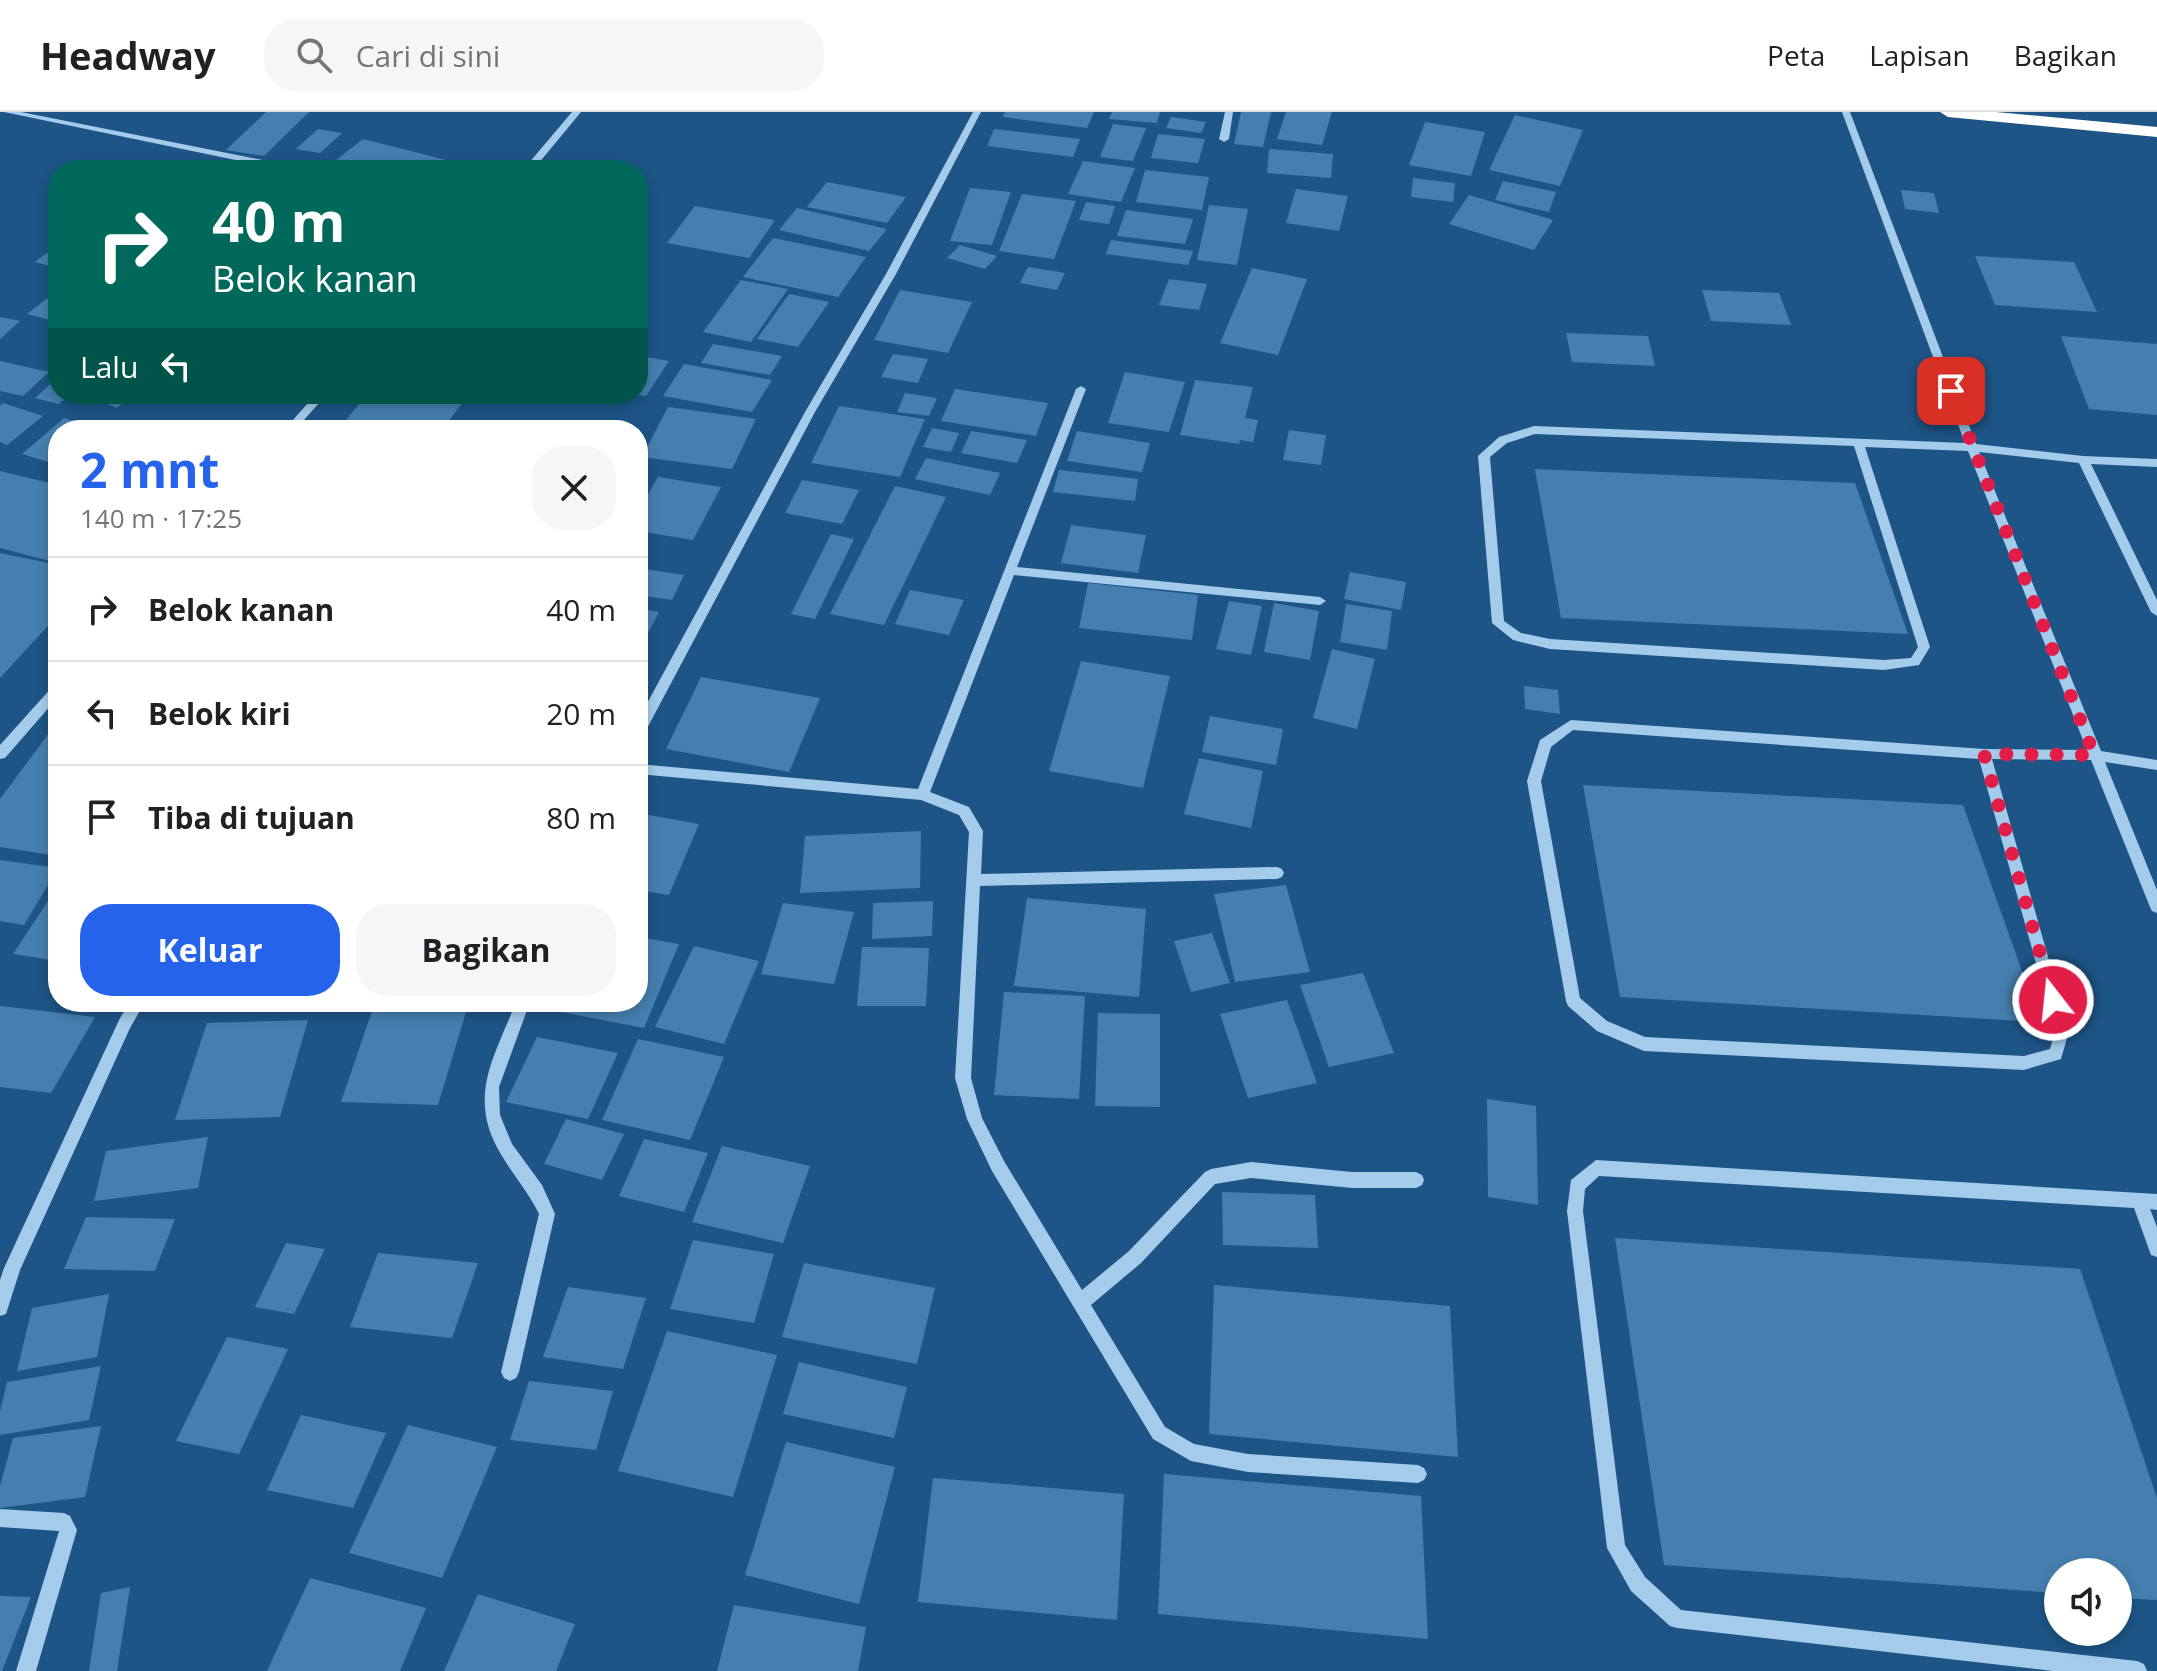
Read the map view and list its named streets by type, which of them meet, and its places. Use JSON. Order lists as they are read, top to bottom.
{
  "page": {
    "header": "Headway",
    "search": "Cari di sini",
    "nav": ["Peta", "Lapisan", "Bagikan"],
    "turn": ["40 m", "Belok kanan"],
    "then": "Lalu",
    "heading": ["2 mnt", "140 m · 17:25"],
    "list": [
      {
        "name": "Belok kanan",
        "value": "40 m"
      },
      {
        "name": "Belok kiri",
        "value": "20 m"
      },
      {
        "name": "Tiba di tujuan",
        "value": "80 m"
      }
    ],
    "buttons": ["Keluar", "Bagikan"]
  }
}
